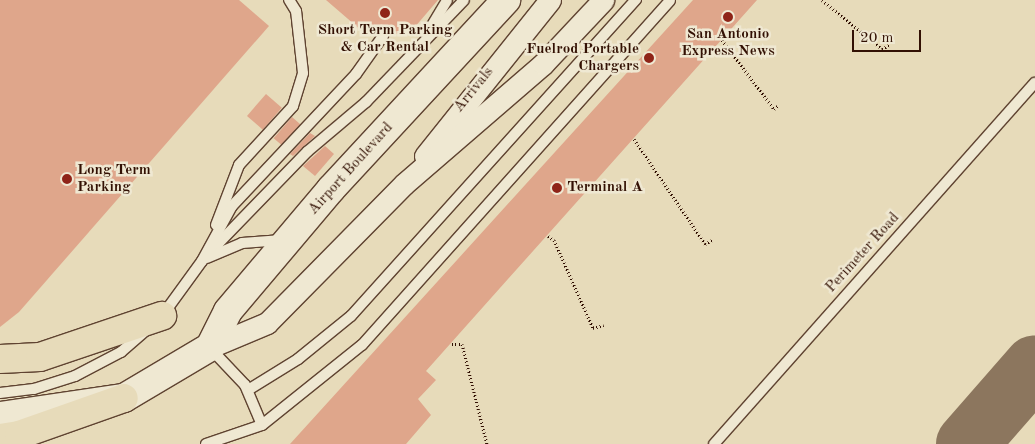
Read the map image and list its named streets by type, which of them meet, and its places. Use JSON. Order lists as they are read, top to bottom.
{
  "streets": {
    "main road": ["Airport Boulevard"],
    "street": ["Arrivals"],
    "lane": ["Perimeter Road"]
  },
  "places": [
    "Short Term Parking & Car Rental",
    "San Antonio Express News",
    "Fuelrod Portable Chargers",
    "Long Term Parking",
    "Terminal A"
  ],
  "scale_bar": "20 m"
}
